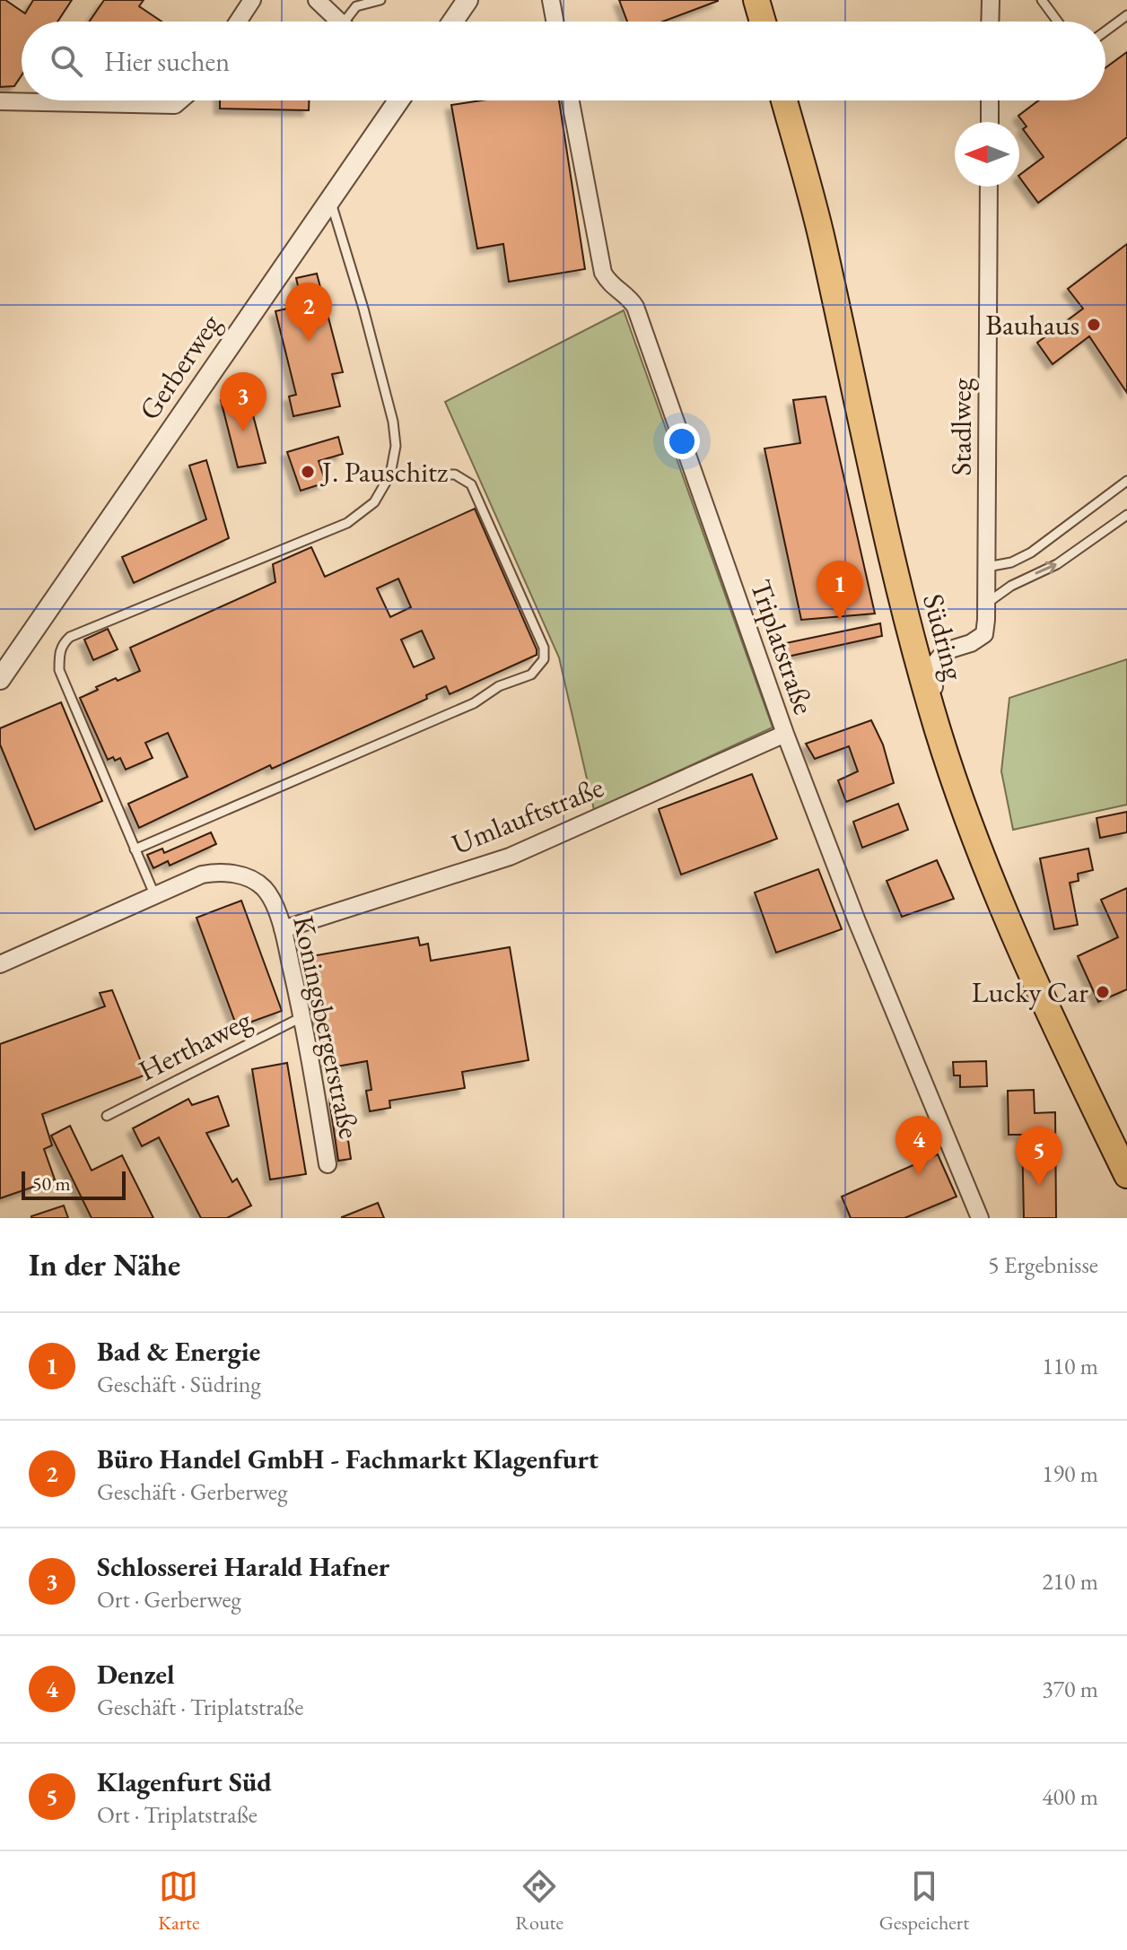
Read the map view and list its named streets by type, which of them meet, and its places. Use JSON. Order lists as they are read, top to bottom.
{
  "streets": {
    "main road": ["Südring"],
    "street": [
      "Gerberweg",
      "Stadlweg",
      "Triplatstraße",
      "Umlauftstraße",
      "Koningsbergerstraße"
    ],
    "lane": ["Herthaweg"]
  },
  "crossings": [
    ["Triplatstraße", "Umlauftstraße"],
    ["Umlauftstraße", "Koningsbergerstraße"],
    ["Koningsbergerstraße", "Herthaweg"]
  ],
  "places": ["Bauhaus", "J. Pauschitz", "Lucky Car"],
  "scale_bar": "50 m",
  "north": "left",
  "page": {
    "search": "Hier suchen",
    "pins": [
      "2",
      "3",
      "1",
      "4",
      "5"
    ],
    "scale": "50 m",
    "heading": ["In der Nähe", "5 Ergebnisse"],
    "list": [
      {
        "mark": "1",
        "name": "Bad & Energie",
        "note": "Geschäft · Südring",
        "value": "110 m"
      },
      {
        "mark": "2",
        "name": "Büro Handel GmbH - Fachmarkt Klagenfurt",
        "note": "Geschäft · Gerberweg",
        "value": "190 m"
      },
      {
        "mark": "3",
        "name": "Schlosserei Harald Hafner",
        "note": "Ort · Gerberweg",
        "value": "210 m"
      },
      {
        "mark": "4",
        "name": "Denzel",
        "note": "Geschäft · Triplatstraße",
        "value": "370 m"
      },
      {
        "mark": "5",
        "name": "Klagenfurt Süd",
        "note": "Ort · Triplatstraße",
        "value": "400 m"
      }
    ],
    "nav": ["Karte", "Route", "Gespeichert"]
  }
}
